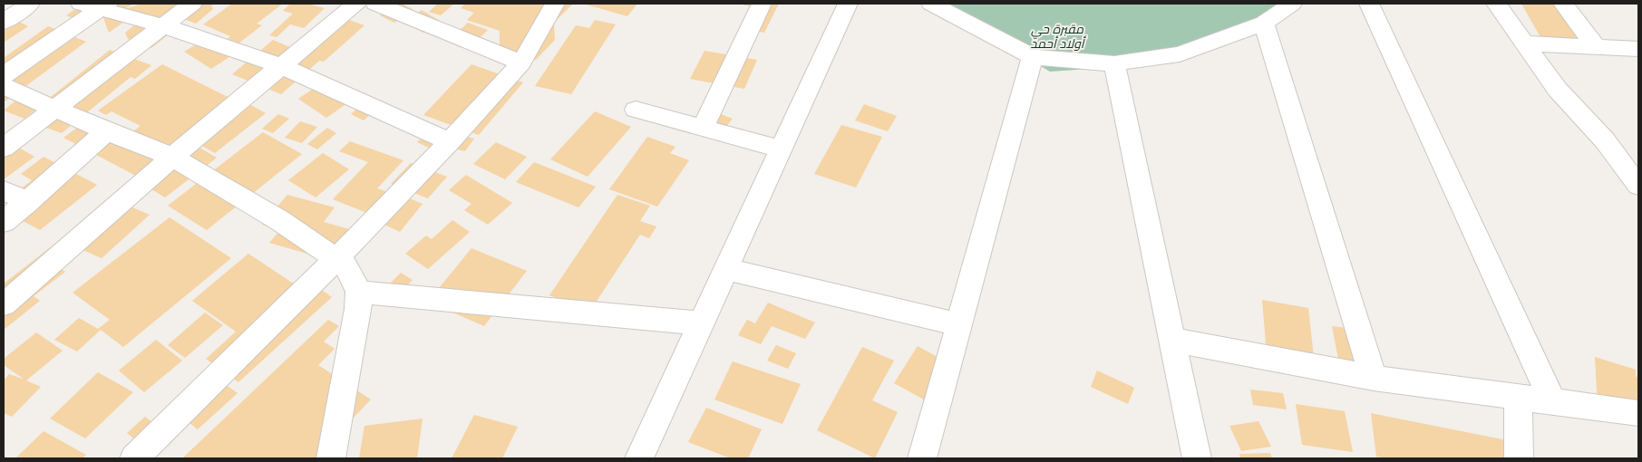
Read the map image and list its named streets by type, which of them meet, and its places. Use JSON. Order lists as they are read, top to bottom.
{
  "parks": ["مقبرة حي أولاد أحمد"]
}
